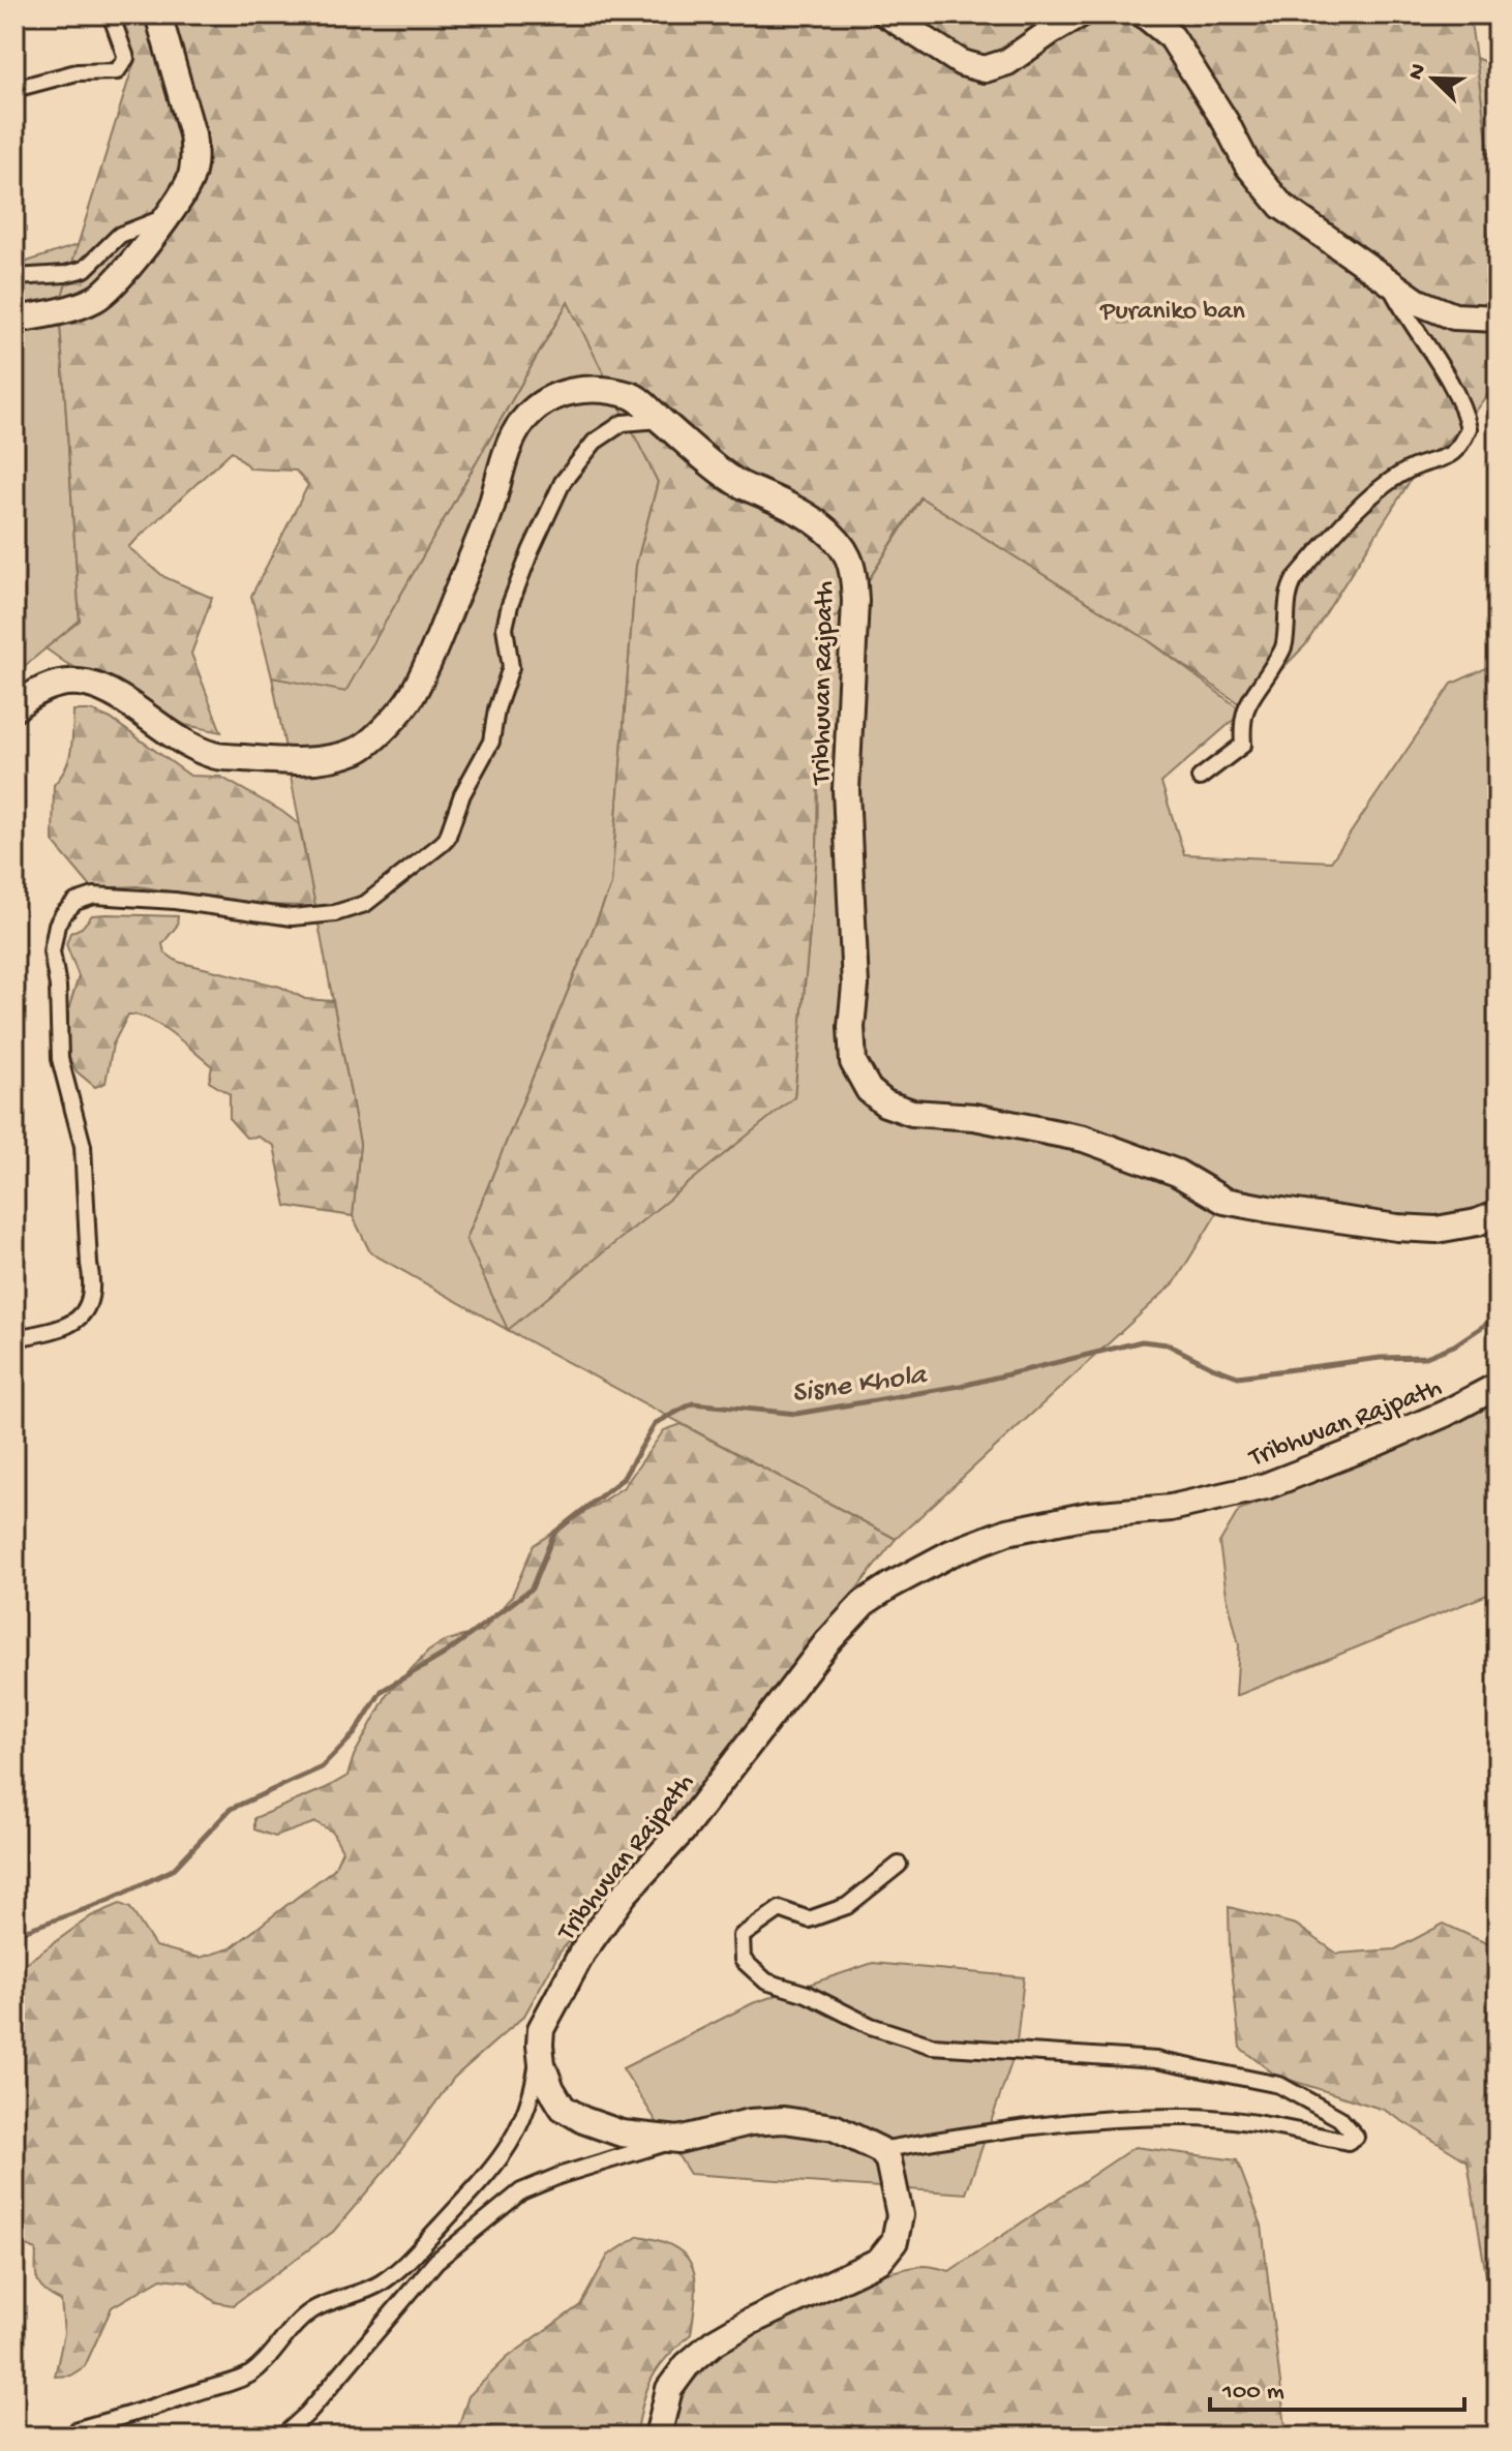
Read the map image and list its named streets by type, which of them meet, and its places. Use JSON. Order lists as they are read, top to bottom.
{
  "streets": {
    "highway": ["Tribhuvan Rajpath"]
  },
  "water": ["Sisne Khola"],
  "parks": ["Puraniko ban"],
  "scale_bar": "100 m",
  "north": "top left"
}
